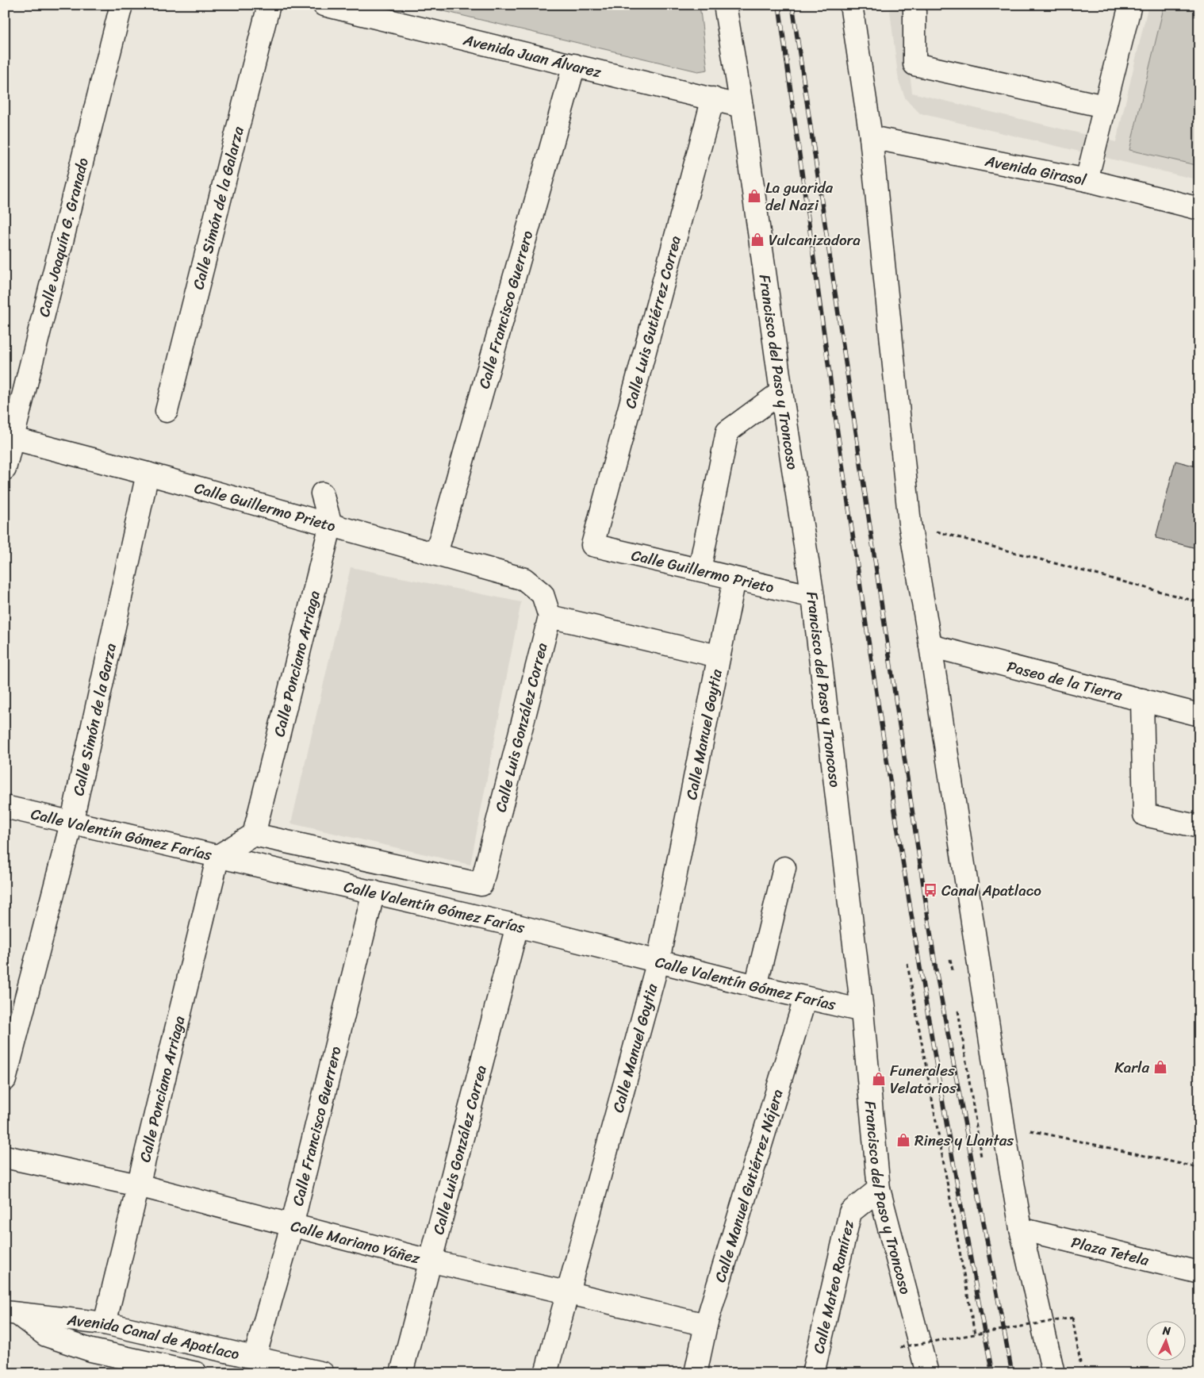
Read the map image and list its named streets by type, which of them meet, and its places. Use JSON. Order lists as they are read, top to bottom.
{
  "streets": {
    "street": [
      "Avenida Juan Álvarez",
      "Avenida Girasol",
      "Calle Simón de la Galarza",
      "Calle Joaquín G. Granado",
      "Calle Francisco Guerrero",
      "Calle Luis Gutiérrez Correa",
      "Francisco del Paso y Troncoso",
      "Calle Guillermo Prieto",
      "Calle Ponciano Arriaga",
      "Paseo de la Tierra",
      "Calle Simón de la Garza",
      "Calle Luis González Correa",
      "Calle Manuel Goytia",
      "Calle Valentín Gómez Farías",
      "Calle Manuel Gutiérrez Nájera",
      "Calle Mariano Yáñez",
      "Plaza Tetela",
      "Calle Mateo Ramírez",
      "Avenida Canal de Apatlaco"
    ]
  },
  "crossings": [
    ["Avenida Juan Álvarez", "Calle Francisco Guerrero"],
    ["Avenida Juan Álvarez", "Calle Luis Gutiérrez Correa"],
    ["Avenida Juan Álvarez", "Francisco del Paso y Troncoso"],
    ["Calle Joaquín G. Granado", "Calle Guillermo Prieto"],
    ["Calle Francisco Guerrero", "Calle Guillermo Prieto"],
    ["Calle Francisco Guerrero", "Calle Valentín Gómez Farías"],
    ["Calle Francisco Guerrero", "Calle Mariano Yáñez"],
    ["Calle Francisco Guerrero", "Avenida Canal de Apatlaco"],
    ["Calle Luis Gutiérrez Correa", "Calle Guillermo Prieto"],
    ["Francisco del Paso y Troncoso", "Calle Guillermo Prieto"],
    ["Francisco del Paso y Troncoso", "Calle Valentín Gómez Farías"],
    ["Francisco del Paso y Troncoso", "Calle Mateo Ramírez"],
    ["Calle Guillermo Prieto", "Calle Ponciano Arriaga"],
    ["Calle Guillermo Prieto", "Calle Simón de la Garza"],
    ["Calle Guillermo Prieto", "Calle Luis González Correa"],
    ["Calle Guillermo Prieto", "Calle Manuel Goytia"],
    ["Calle Ponciano Arriaga", "Calle Valentín Gómez Farías"],
    ["Calle Ponciano Arriaga", "Calle Mariano Yáñez"],
    ["Calle Ponciano Arriaga", "Avenida Canal de Apatlaco"],
    ["Calle Simón de la Garza", "Calle Valentín Gómez Farías"],
    ["Calle Luis González Correa", "Calle Valentín Gómez Farías"],
    ["Calle Luis González Correa", "Calle Mariano Yáñez"],
    ["Calle Manuel Goytia", "Calle Valentín Gómez Farías"],
    ["Calle Manuel Goytia", "Calle Mariano Yáñez"],
    ["Calle Valentín Gómez Farías", "Calle Manuel Gutiérrez Nájera"],
    ["Calle Manuel Gutiérrez Nájera", "Calle Mariano Yáñez"]
  ],
  "places": {
    "shop": [
      "La guarida del Nazi",
      "Vulcanizadora",
      "Karla",
      "Funerales Velatorios",
      "Rines y Llantas"
    ],
    "bus stop": ["Canal Apatlaco"]
  },
  "north": "top"
}
